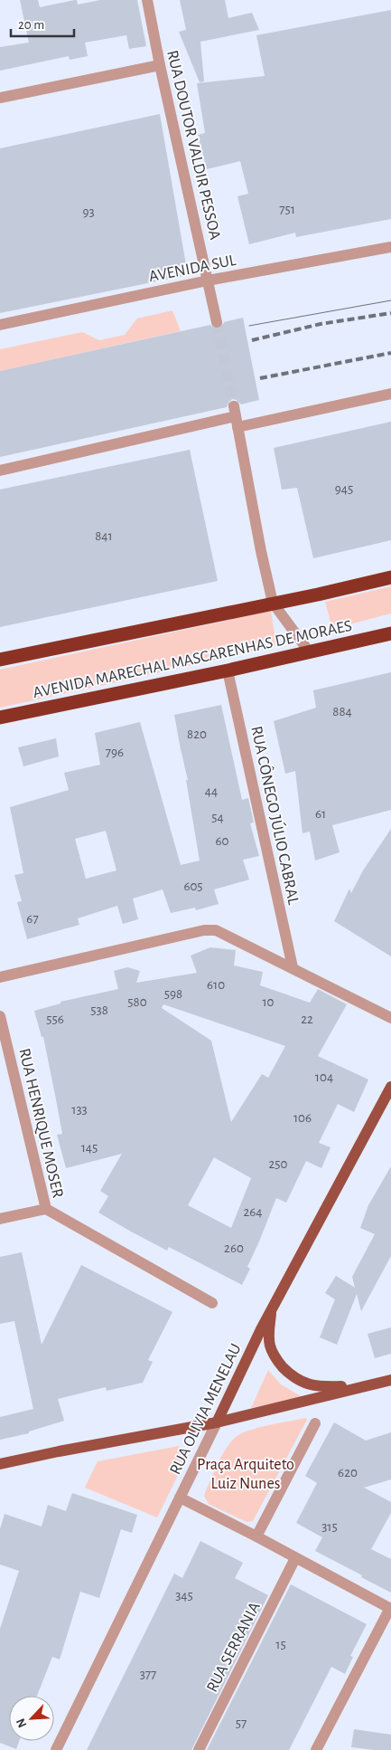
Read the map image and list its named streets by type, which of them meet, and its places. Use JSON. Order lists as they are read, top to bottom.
{
  "streets": {
    "highway": ["AVENIDA MARECHAL MASCARENHAS DE MORAES"],
    "main road": ["RUA OLIVIA MENELAU"],
    "street": [
      "RUA DOUTOR VALDIR PESSOA",
      "AVENIDA SUL",
      "RUA CÔNEGO JÚLIO CABRAL",
      "RUA HENRIQUE MOSER",
      "RUA SERRANIA"
    ]
  },
  "crossings": [
    ["RUA DOUTOR VALDIR PESSOA", "AVENIDA SUL"],
    ["AVENIDA MARECHAL MASCARENHAS DE MORAES", "RUA CÔNEGO JÚLIO CABRAL"]
  ],
  "parks": ["Praça Arquiteto Luiz Nunes"],
  "house_numbers": [
    "751",
    "93",
    "945",
    "841",
    "884",
    "820",
    "796",
    "44",
    "61",
    "54",
    "60",
    "605",
    "67",
    "610",
    "598",
    "580",
    "10",
    "538",
    "556",
    "22",
    "104",
    "133",
    "106",
    "145",
    "250",
    "264",
    "260",
    "620",
    "315",
    "345",
    "15",
    "377",
    "57"
  ],
  "scale_bar": "20 m",
  "north": "bottom left"
}
